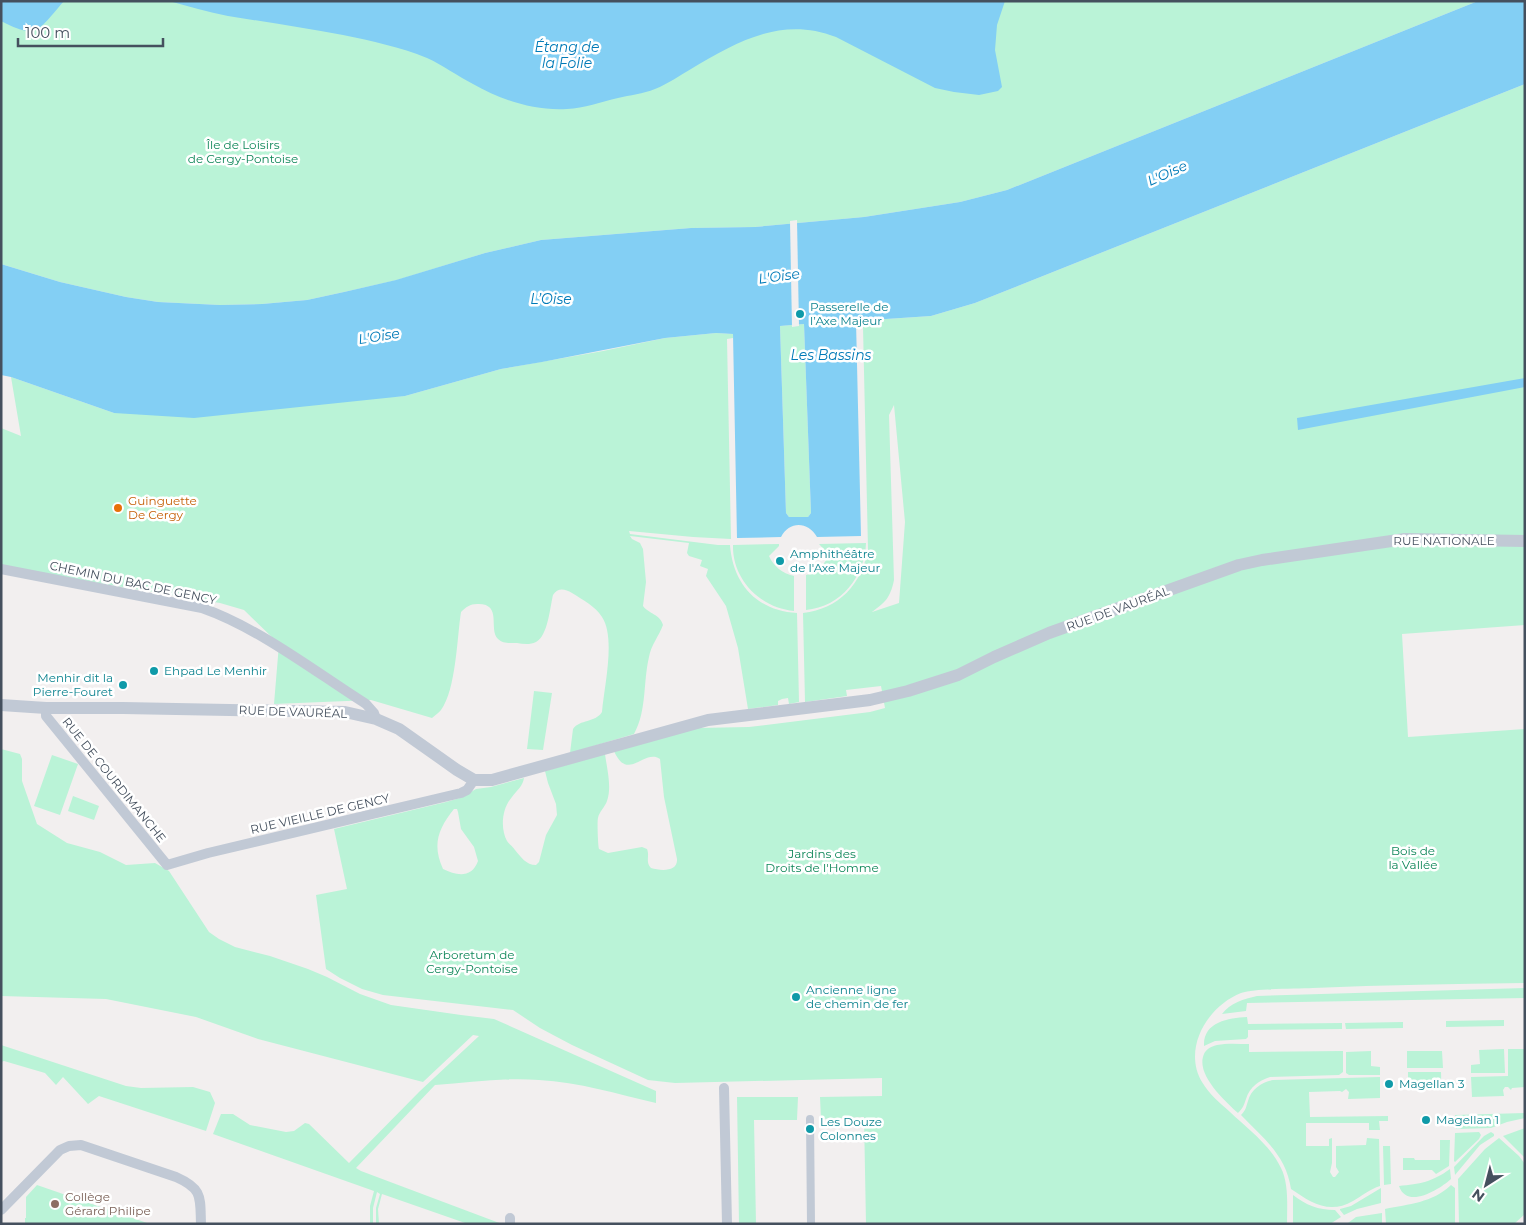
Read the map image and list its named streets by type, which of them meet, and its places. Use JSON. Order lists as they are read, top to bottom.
{
  "streets": {
    "street": [
      "RUE NATIONALE",
      "CHEMIN DU BAC DE GENCY",
      "RUE DE VAURÉAL",
      "RUE DE COURDIMANCHE",
      "RUE VIEILLE DE GENCY"
    ]
  },
  "crossings": [
    ["RUE NATIONALE", "RUE DE VAURÉAL"],
    ["CHEMIN DU BAC DE GENCY", "RUE DE VAURÉAL"],
    ["RUE DE VAURÉAL", "RUE DE COURDIMANCHE"],
    ["RUE DE VAURÉAL", "RUE VIEILLE DE GENCY"],
    ["RUE DE COURDIMANCHE", "RUE VIEILLE DE GENCY"]
  ],
  "water": [
    "Étang de la Folie",
    "L'Oise",
    "L’Oise",
    "Les Bassins"
  ],
  "parks": [
    "Île de Loisirs de Cergy-Pontoise",
    "Bois de la Vallée",
    "Jardins des Droits de l'Homme",
    "Arboretum de Cergy‐Pontoise"
  ],
  "places": [
    "Passerelle de l’Axe Majeur",
    "Guinguette De Cergy",
    "Amphithéâtre de l'Axe Majeur",
    "Ehpad Le Menhir",
    "Menhir dit la Pierre-Fouret",
    "Ancienne ligne de chemin de fer",
    "Magellan 3",
    "Magellan 1",
    "Les Douze Colonnes",
    "Collège Gérard Philipe"
  ],
  "scale_bar": "100 m",
  "north": "bottom left"
}
